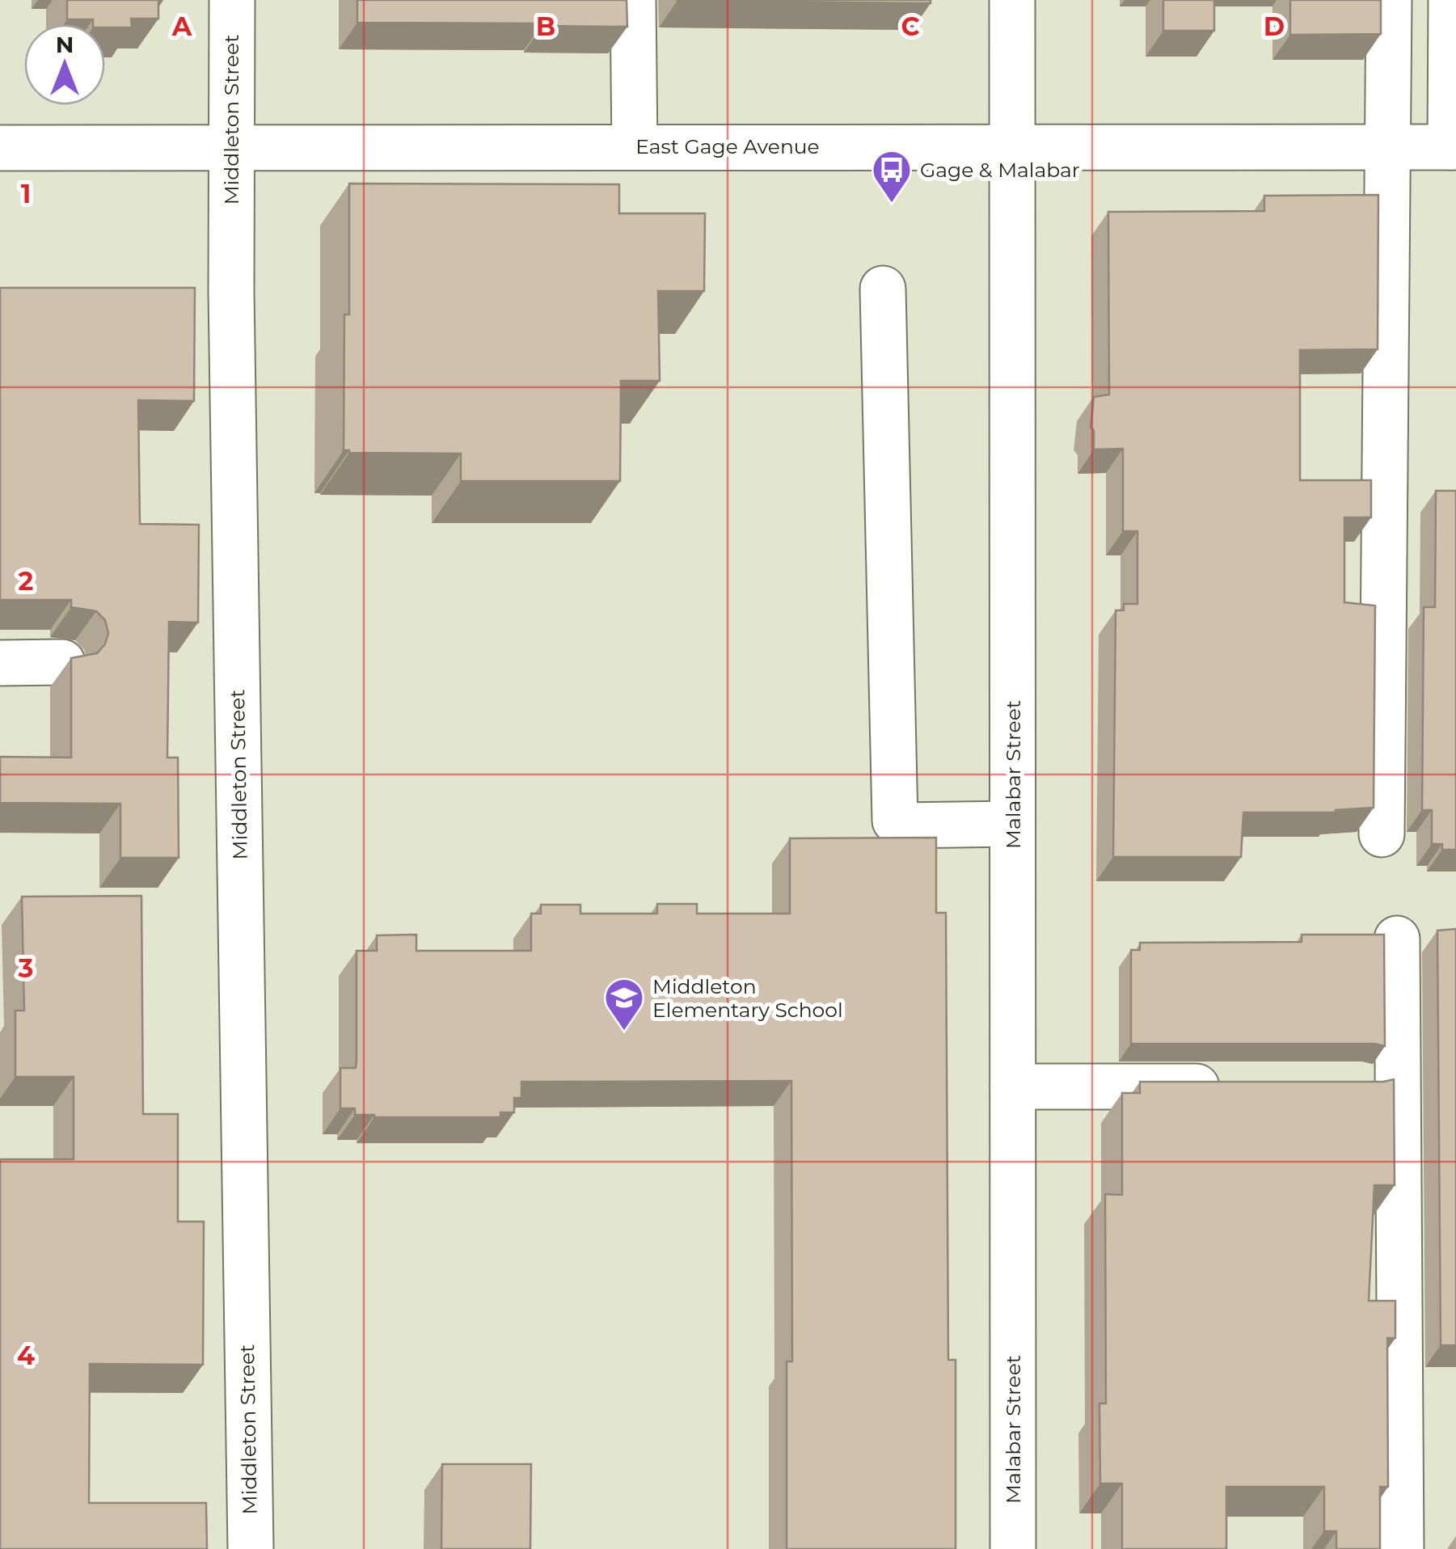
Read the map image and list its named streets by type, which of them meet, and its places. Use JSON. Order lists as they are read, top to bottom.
{
  "streets": {
    "street": ["Middleton Street", "East Gage Avenue", "Malabar Street"]
  },
  "crossings": [
    ["Middleton Street", "East Gage Avenue"],
    ["East Gage Avenue", "Malabar Street"]
  ],
  "places": {
    "bus stop": ["Gage & Malabar"],
    "school or university": ["Middleton Elementary School"]
  },
  "north": "top",
  "grid": {
    "columns": [
      "A",
      "B",
      "C",
      "D"
    ],
    "rows": [
      "1",
      "2",
      "3",
      "4"
    ]
  }
}
